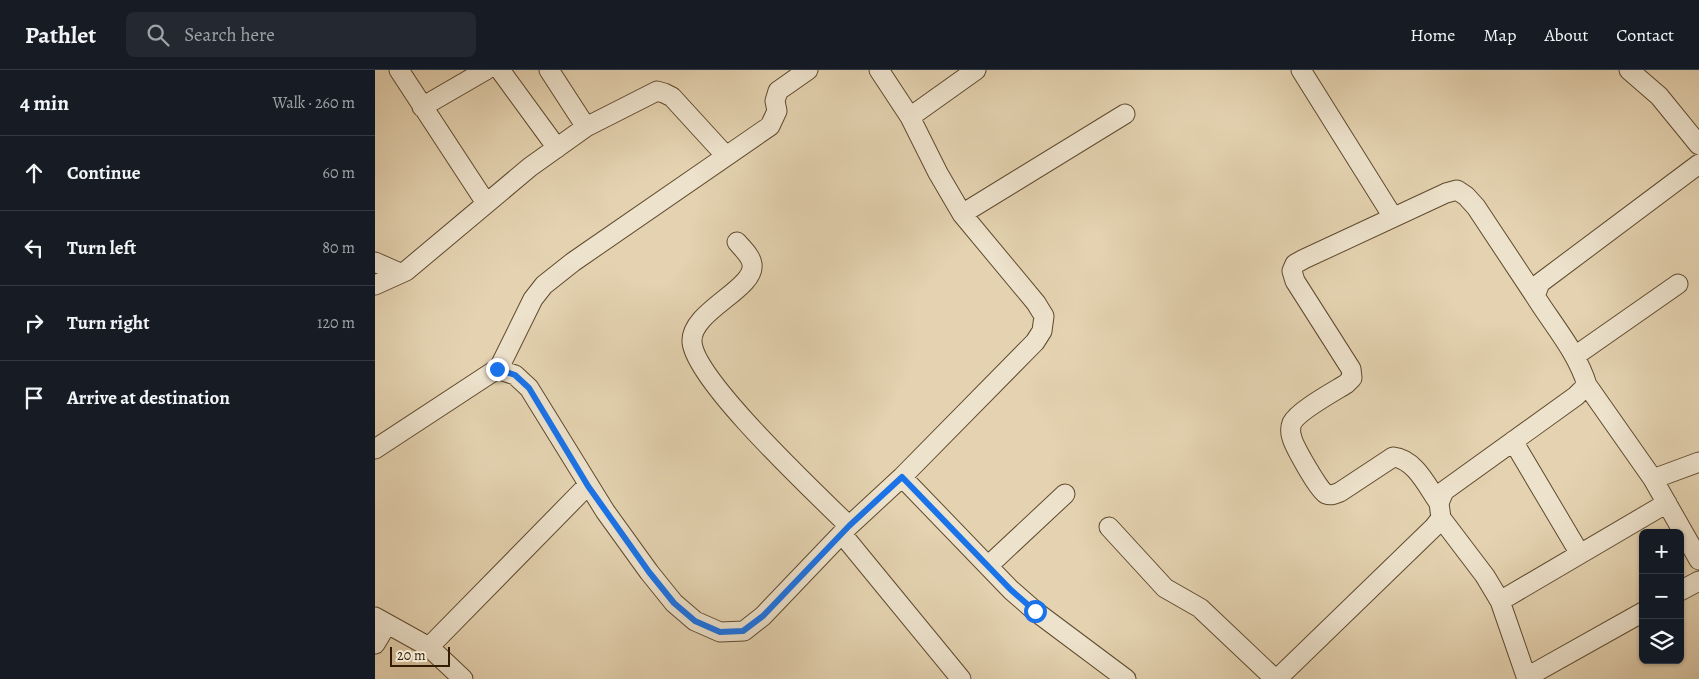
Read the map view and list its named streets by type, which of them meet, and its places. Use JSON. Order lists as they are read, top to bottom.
{
  "scale_bar": "20 m",
  "page": {
    "header": "Pathlet",
    "search": "Search here",
    "nav": [
      "Home",
      "Map",
      "About",
      "Contact"
    ],
    "heading": ["4 min", "Walk · 260 m"],
    "list": [
      ["Continue", "60 m"],
      ["Turn left", "80 m"],
      ["Turn right", "120 m"],
      "Arrive at destination"
    ],
    "map_buttons": ["+", "−"],
    "scale": "20 m"
  }
}
